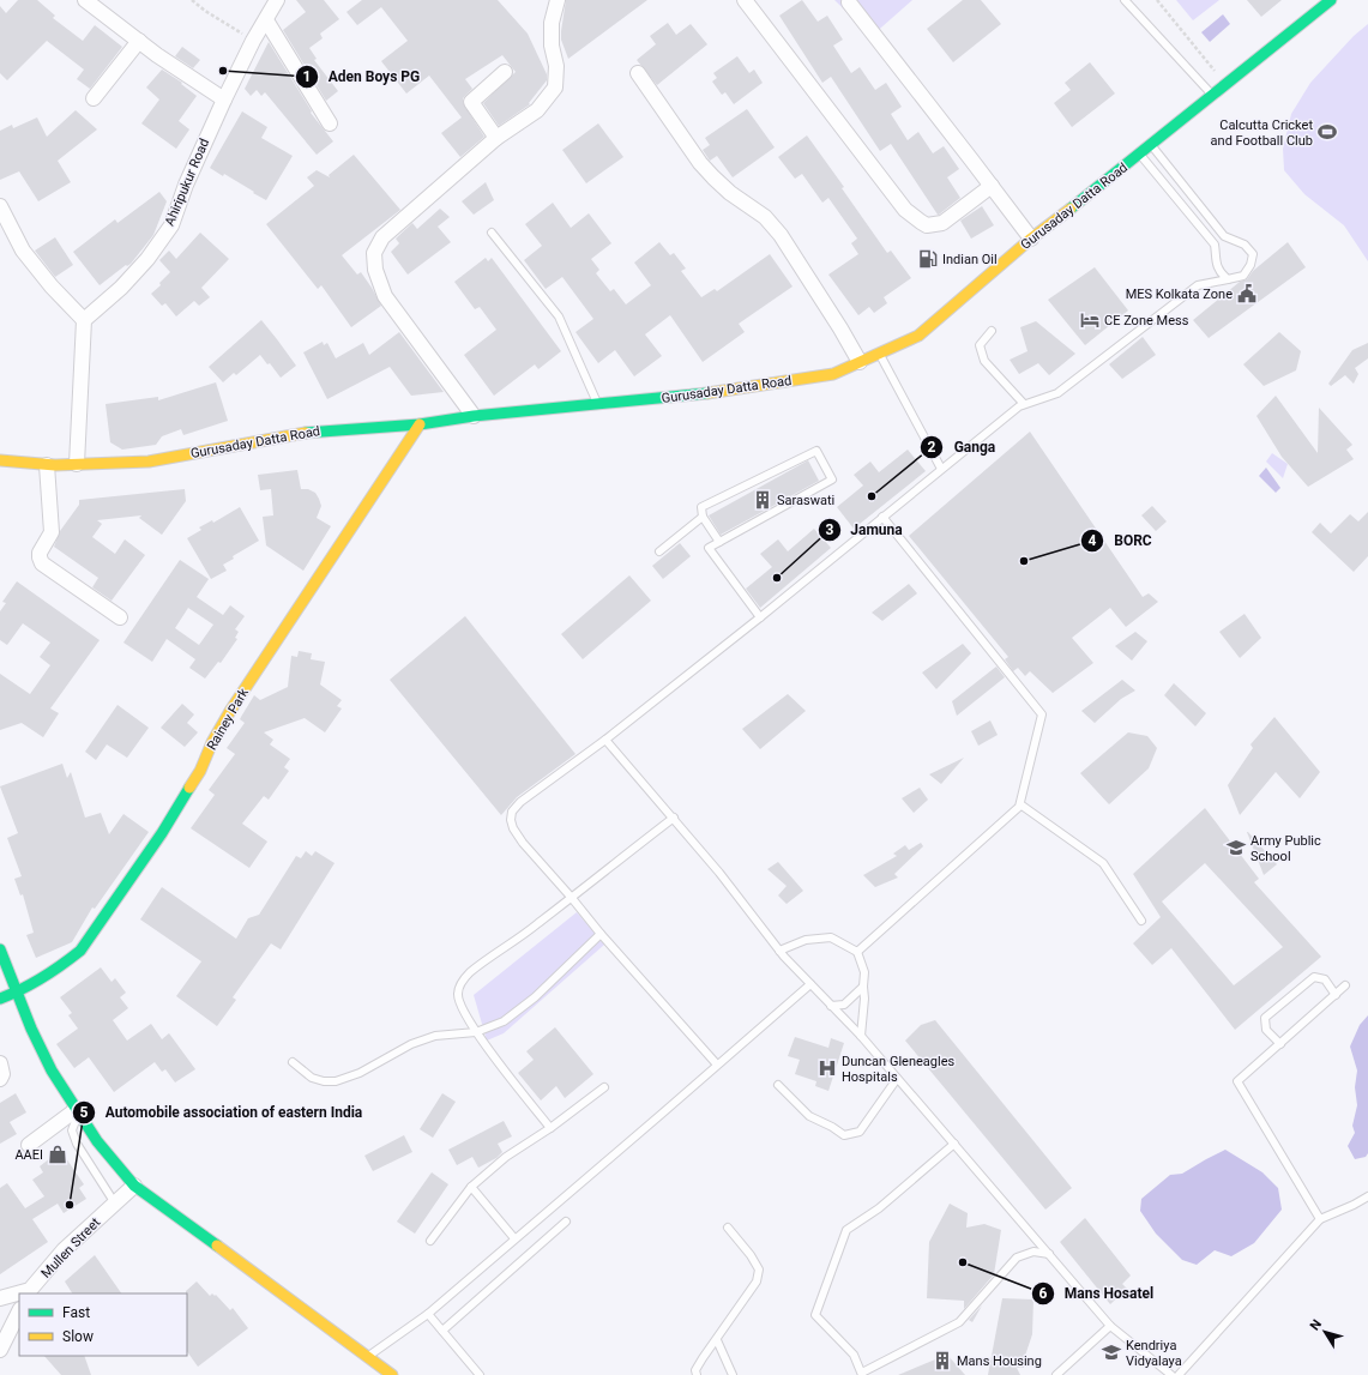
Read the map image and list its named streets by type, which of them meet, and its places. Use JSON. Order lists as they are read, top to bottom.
{
  "streets": {
    "street": [
      "Ahiripukur Road",
      "Gurusaday Datta Road",
      "Rainey Park",
      "Mullen Street"
    ]
  },
  "crossings": [
    ["Gurusaday Datta Road", "Rainey Park"]
  ],
  "places": {
    "other": [
      "Aden Boys PG",
      "Ganga",
      "BORC",
      "Jamuna",
      "Automobile association of eastern India",
      "Mans Hosatel"
    ],
    "sports": ["Calcutta Cricket and Football Club"],
    "fuel station": ["Indian Oil"],
    "public building": ["MES Kolkata Zone"],
    "hotel": ["CE Zone Mess"],
    "building": ["Saraswati", "Mans Housing"],
    "school or university": ["Army Public School", "Kendriya Vidyalaya"],
    "hospital": ["Duncan Gleneagles Hospitals"],
    "shop": ["AAEI"]
  },
  "legend": ["Fast", "Slow"],
  "north": "top left"
}
